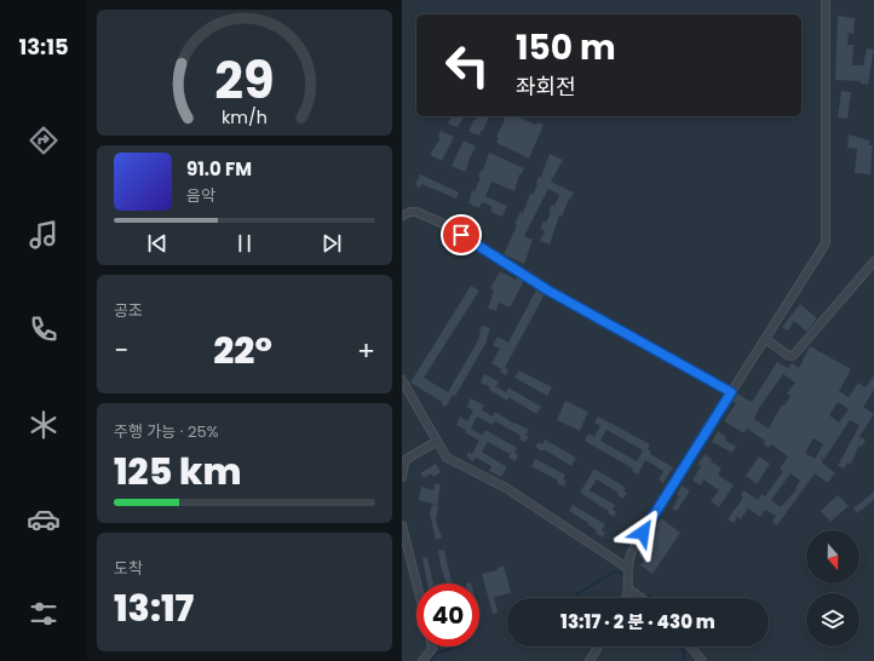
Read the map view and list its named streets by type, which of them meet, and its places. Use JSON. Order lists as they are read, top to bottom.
{
  "north": "bottom",
  "page": {
    "tabs": "13:15",
    "turn": ["150 m", "좌회전"],
    "song": ["91.0 FM", "음악"],
    "tile": [
      "공조",
      ["주행 가능 · 25%", "125 km"],
      ["도착", "13:17"]
    ],
    "heat": ["−", "22°", "+"],
    "limit": "40",
    "trip": "13:17 · 2 분 · 430 m",
    "gauge": ["29", "km/h"]
  }
}
